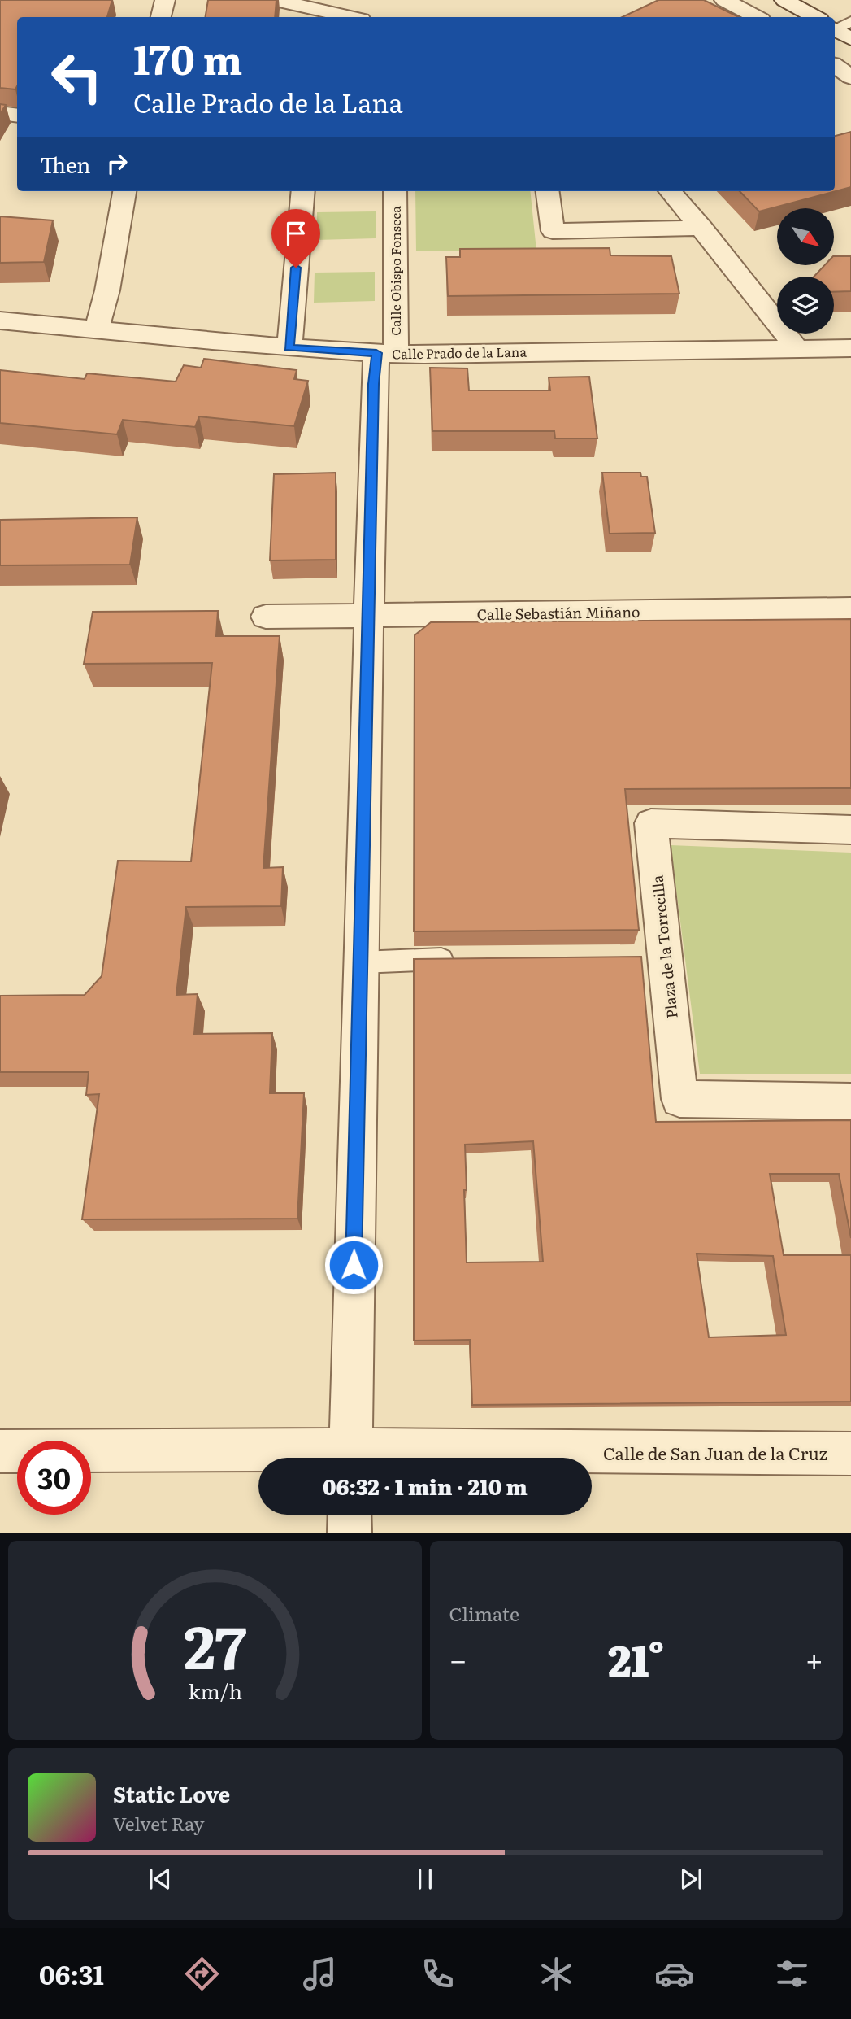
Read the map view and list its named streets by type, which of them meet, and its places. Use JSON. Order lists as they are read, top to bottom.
{
  "streets": {
    "street": [
      "Calle Obispo Fonseca",
      "Calle Prado de la Lana",
      "Calle Sebastián Miñano",
      "Plaza de la Torrecilla",
      "Calle de San Juan de la Cruz"
    ]
  },
  "crossings": [
    ["Calle Obispo Fonseca", "Calle Prado de la Lana"],
    ["Calle Obispo Fonseca", "Calle Sebastián Miñano"]
  ],
  "north": "bottom right",
  "page": {
    "turn": ["170 m", "Calle Prado de la Lana"],
    "then": "Then",
    "limit": "30",
    "trip": "06:32 · 1 min · 210 m",
    "tile": "Climate",
    "heat": ["−", "21°", "+"],
    "song": ["Static Love", "Velvet Ray"],
    "tabs": "06:31",
    "gauge": ["27", "km/h"]
  }
}
